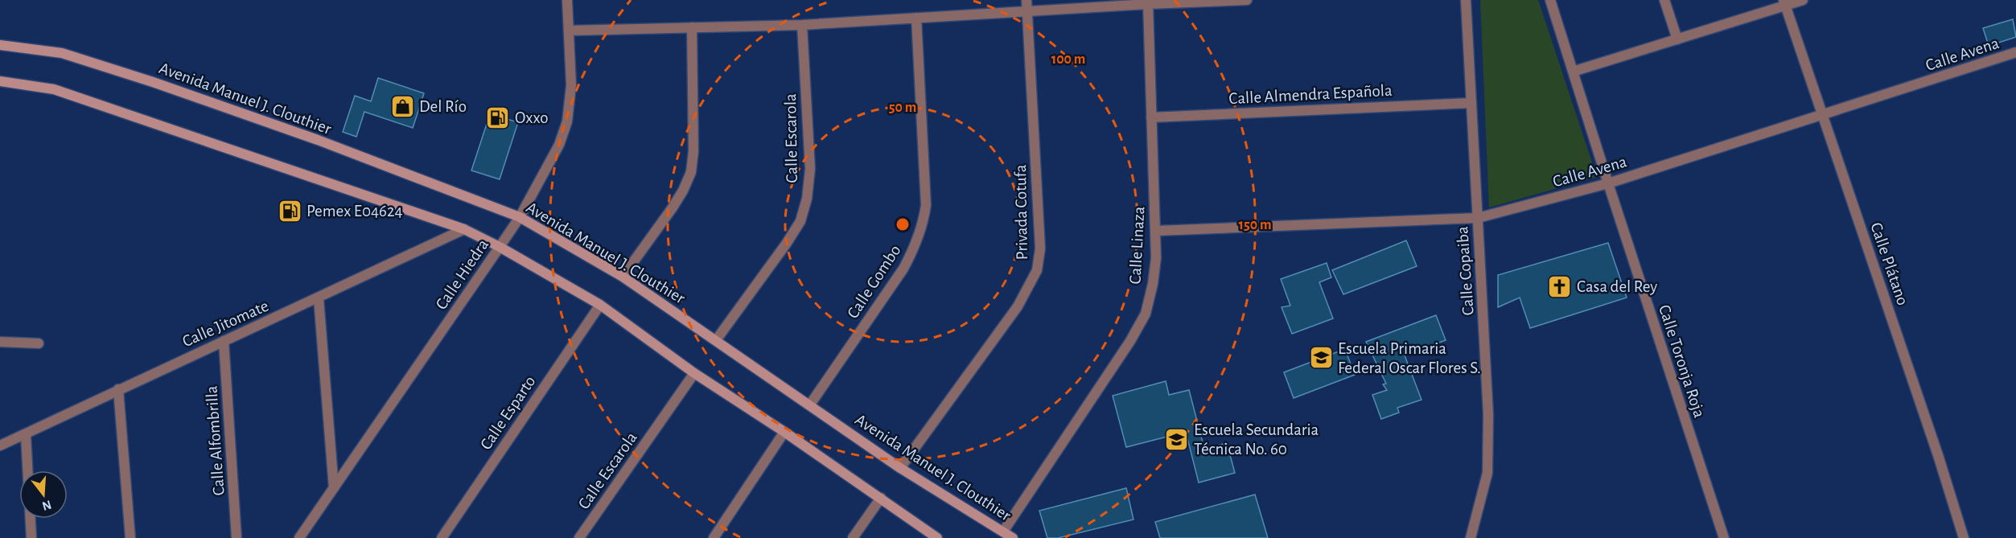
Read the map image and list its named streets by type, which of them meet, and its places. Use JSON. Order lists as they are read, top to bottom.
{
  "streets": {
    "main road": ["Avenida Manuel J. Clouthier"],
    "street": [
      "Calle Avena",
      "Calle Almendra Española",
      "Calle Escarola",
      "Privada Cotufa",
      "Calle Linaza",
      "Calle Plátano",
      "Calle Copaiba",
      "Calle Hiedra",
      "Calle Gombo",
      "Calle Jitomate",
      "Calle Toronja Roja",
      "Calle Esparto",
      "Calle Alfombrilla"
    ]
  },
  "crossings": [
    ["Calle Avena", "Calle Linaza"],
    ["Calle Avena", "Calle Plátano"],
    ["Calle Avena", "Calle Copaiba"],
    ["Calle Avena", "Calle Toronja Roja"],
    ["Calle Almendra Española", "Calle Linaza"],
    ["Calle Almendra Española", "Calle Copaiba"],
    ["Avenida Manuel J. Clouthier", "Calle Escarola"],
    ["Avenida Manuel J. Clouthier", "Privada Cotufa"],
    ["Avenida Manuel J. Clouthier", "Calle Linaza"],
    ["Avenida Manuel J. Clouthier", "Calle Hiedra"],
    ["Avenida Manuel J. Clouthier", "Calle Gombo"],
    ["Calle Jitomate", "Calle Alfombrilla"]
  ],
  "places": {
    "shop": ["Del Río"],
    "fuel station": ["Oxxo", "Pemex E04624"],
    "church": ["Casa del Rey"],
    "school or university": ["Escuela Primaria Federal Oscar Flores S.", "Escuela Secundaria Técnica No. 60"]
  },
  "north": "bottom",
  "rings": ["100 m", "50 m", "150 m"]
}
